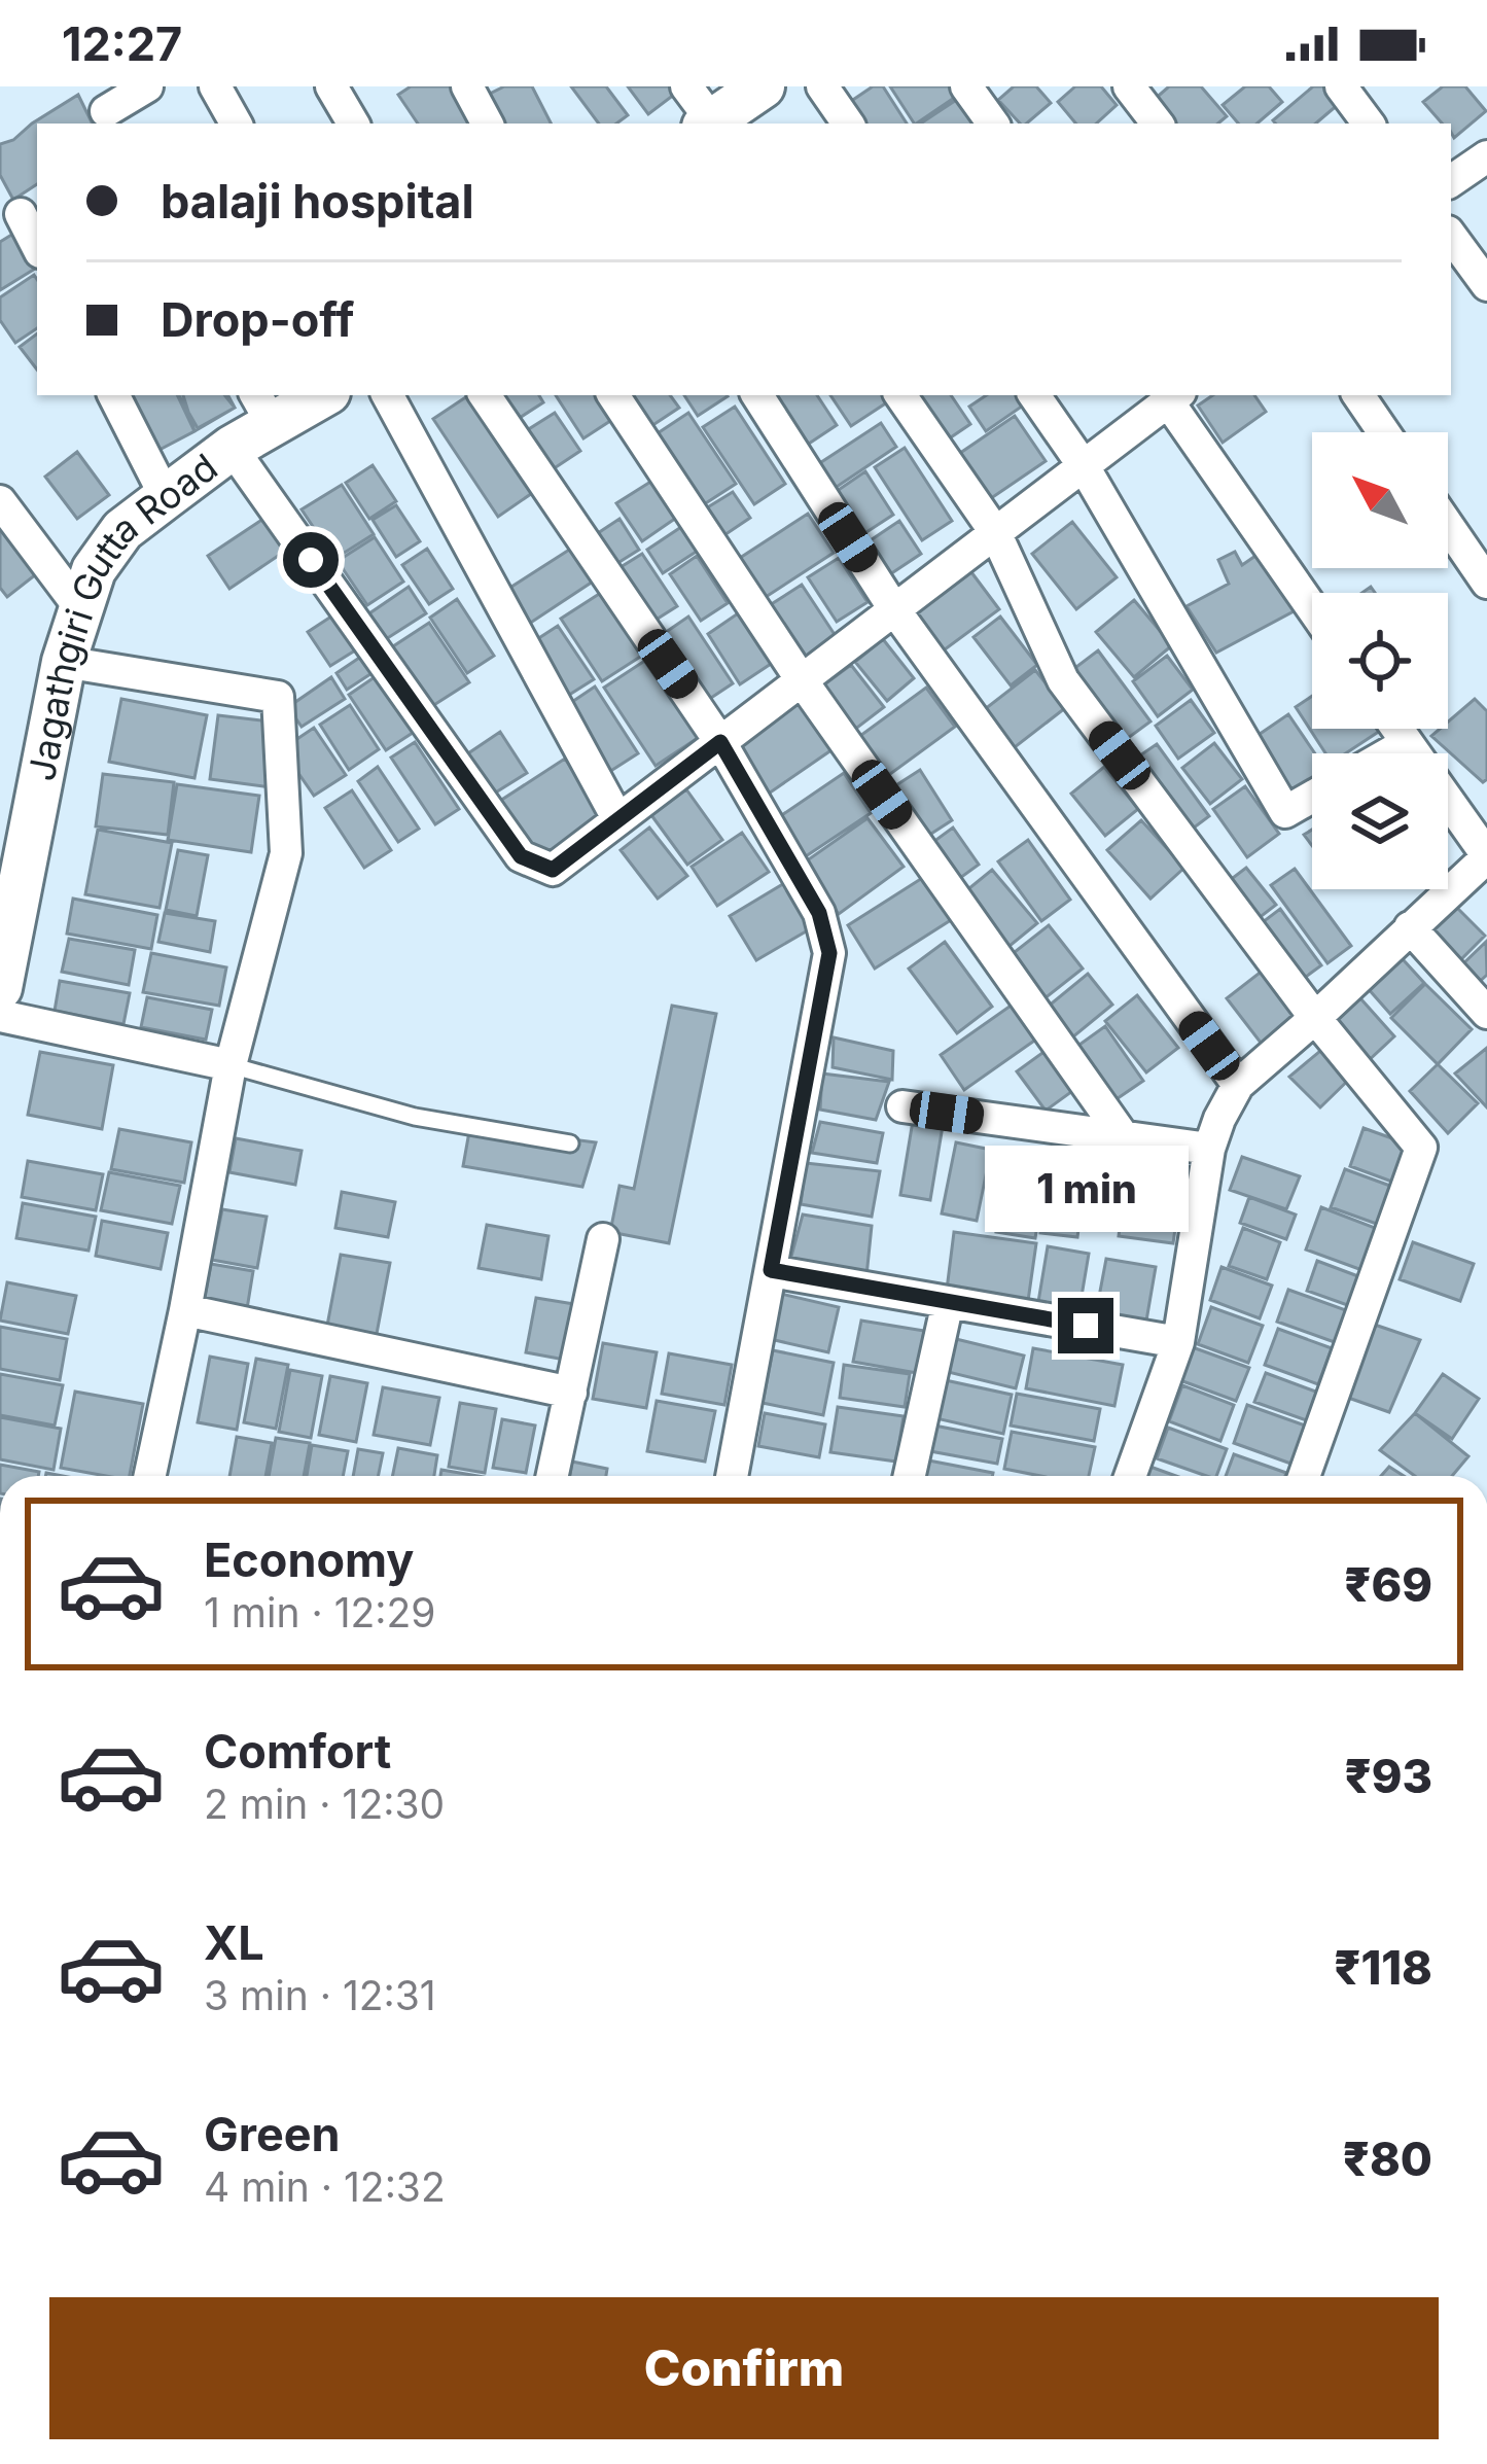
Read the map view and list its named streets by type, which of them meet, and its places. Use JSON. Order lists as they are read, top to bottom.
{
  "streets": {
    "street": ["Jagathgiri Gutta Road"]
  },
  "north": "top left",
  "page": {
    "status": "12:27",
    "banner": ["balaji hospital", "Drop-off"],
    "bubble": "1 min",
    "list": [
      {
        "name": "Economy",
        "note": "1 min · 12:29",
        "value": "₹69"
      },
      {
        "name": "Comfort",
        "note": "2 min · 12:30",
        "value": "₹93"
      },
      {
        "name": "XL",
        "note": "3 min · 12:31",
        "value": "₹118"
      },
      {
        "name": "Green",
        "note": "4 min · 12:32",
        "value": "₹80"
      }
    ],
    "buttons": "Confirm"
  }
}
